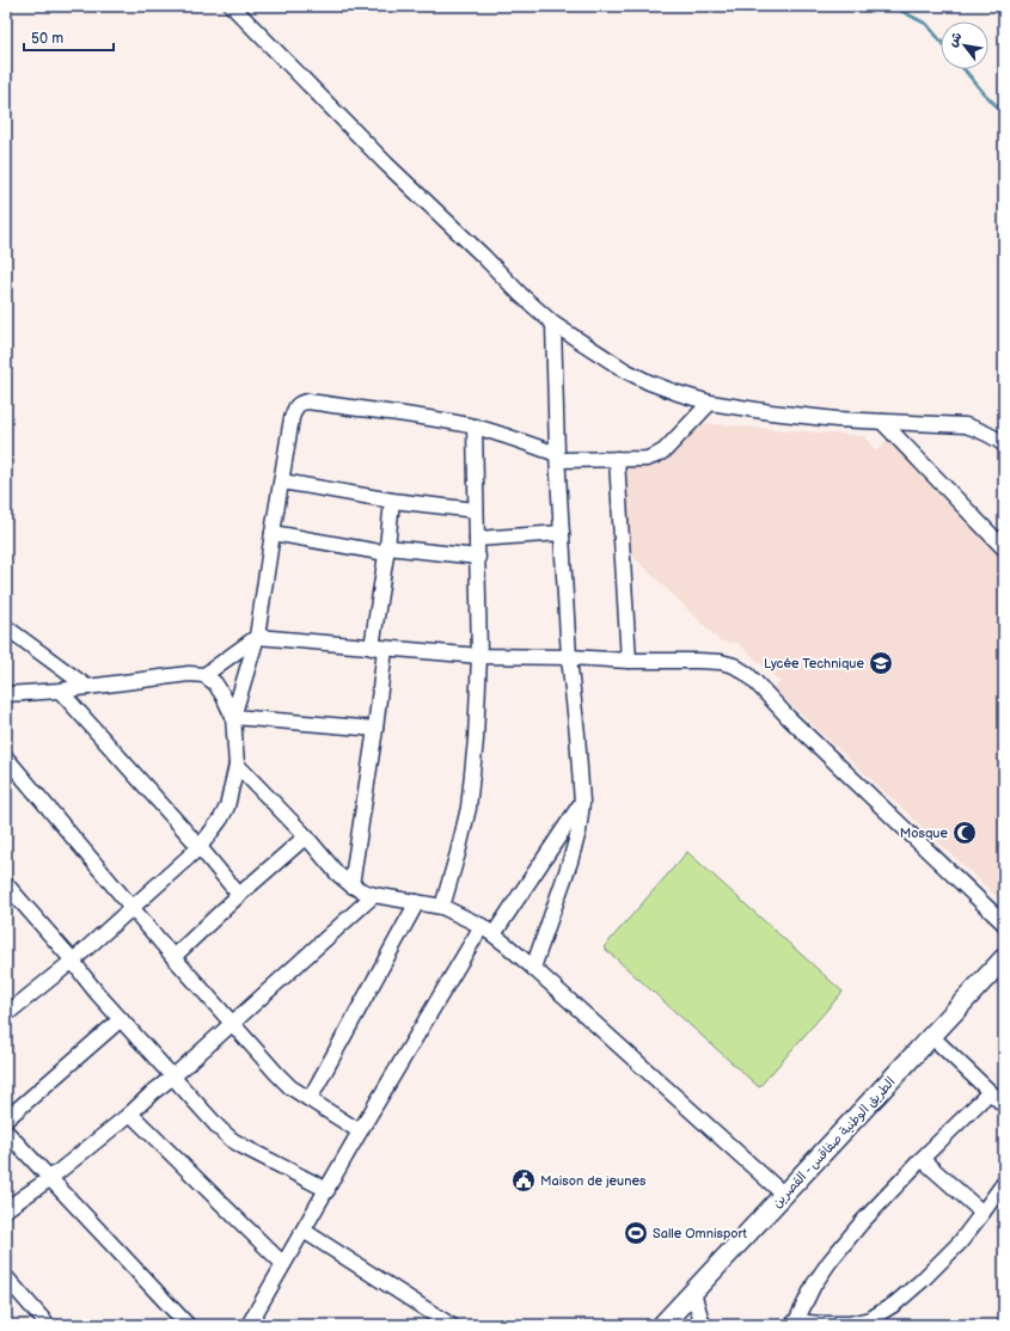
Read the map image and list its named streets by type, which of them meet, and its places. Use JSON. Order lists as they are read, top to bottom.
{
  "streets": {
    "main road": ["الطريق الوطنية صفاقس - القصرين"]
  },
  "places": {
    "school or university": ["Lycée Technique"],
    "mosque": ["Mosque"],
    "public building": ["Maison de jeunes"],
    "sports": ["Salle Omnisport"]
  },
  "scale_bar": "50 m",
  "north": "top left"
}
